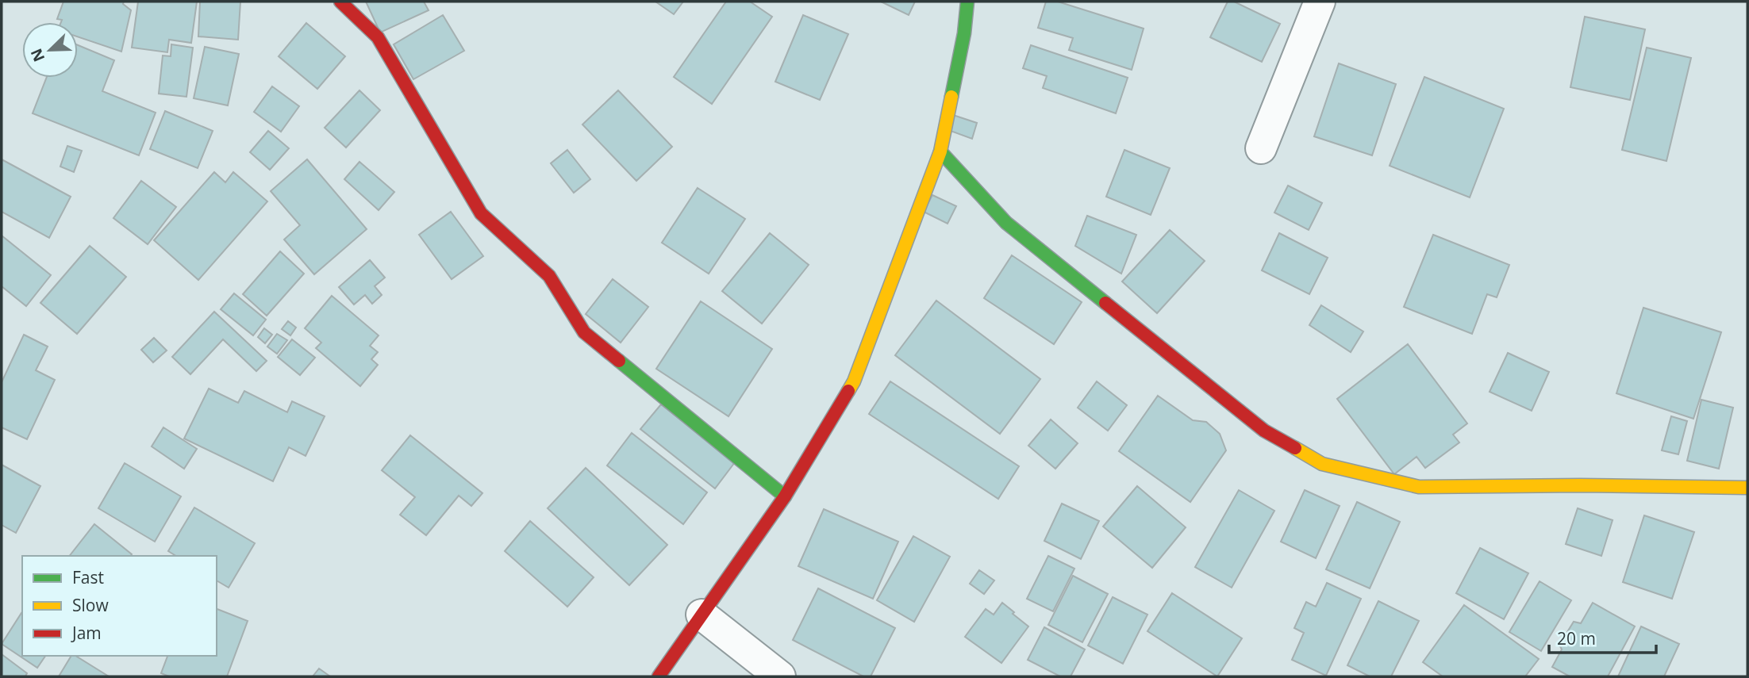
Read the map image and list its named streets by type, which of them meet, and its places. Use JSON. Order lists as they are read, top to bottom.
{
  "legend": ["Fast", "Slow", "Jam"],
  "scale_bar": "20 m",
  "north": "bottom left"
}
